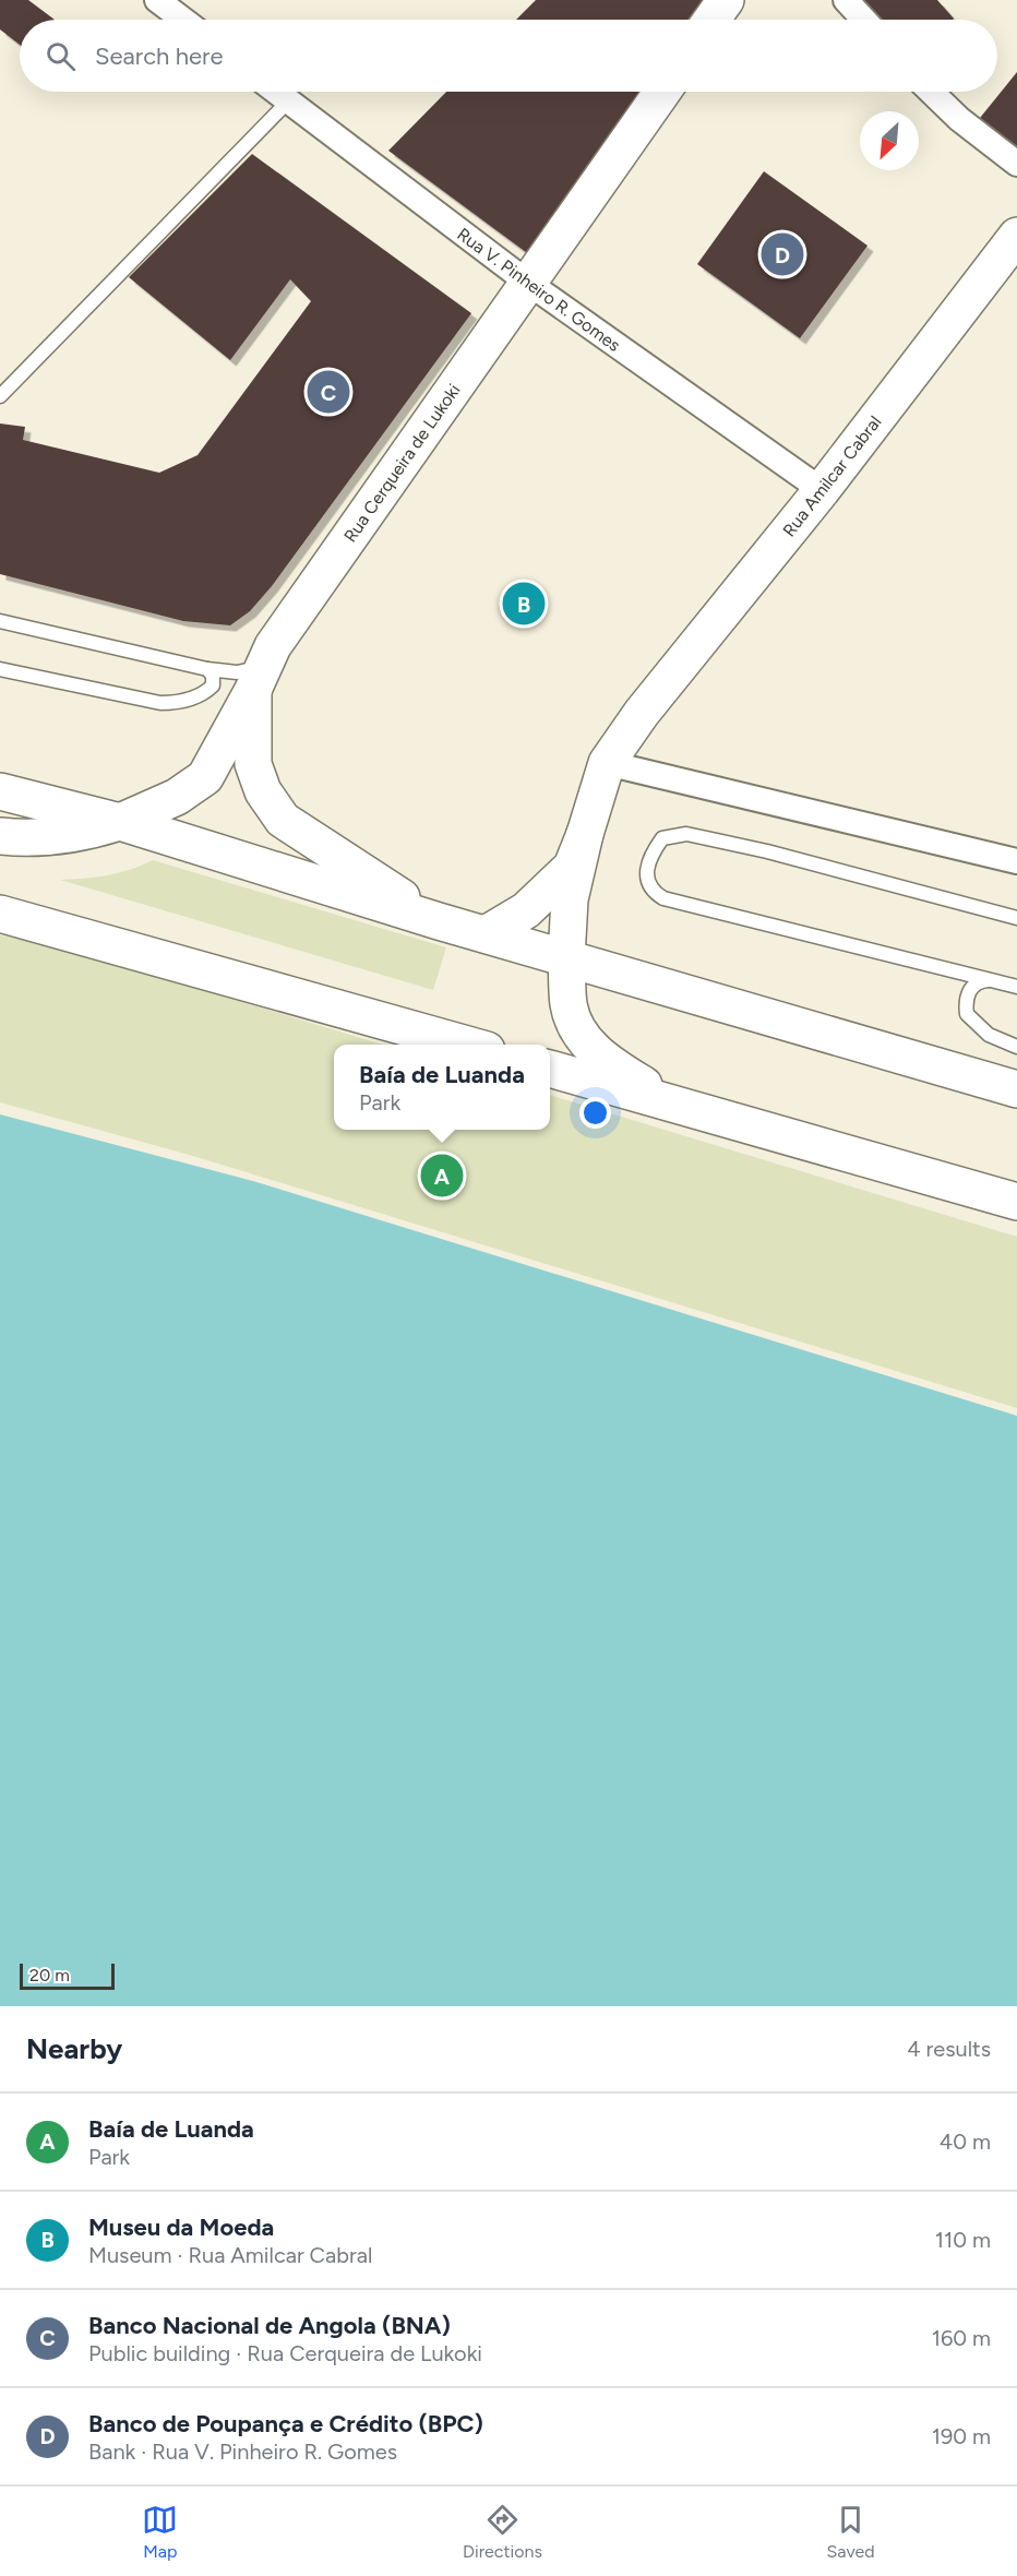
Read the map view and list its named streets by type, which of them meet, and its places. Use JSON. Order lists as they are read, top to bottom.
{
  "streets": {
    "main road": ["Rua Cerqueira de Lukoki", "Rua Amilcar Cabral"],
    "street": ["Rua V. Pinheiro R. Gomes"]
  },
  "crossings": [
    ["Rua V. Pinheiro R. Gomes", "Rua Cerqueira de Lukoki"],
    ["Rua V. Pinheiro R. Gomes", "Rua Amilcar Cabral"]
  ],
  "scale_bar": "20 m",
  "north": "bottom left",
  "page": {
    "search": "Search here",
    "pins": [
      "D",
      "C",
      "B",
      "A"
    ],
    "popup": ["Baía de Luanda", "Park"],
    "scale": "20 m",
    "heading": ["Nearby", "4 results"],
    "list": [
      {
        "mark": "A",
        "name": "Baía de Luanda",
        "note": "Park",
        "value": "40 m"
      },
      {
        "mark": "B",
        "name": "Museu da Moeda",
        "note": "Museum · Rua Amilcar Cabral",
        "value": "110 m"
      },
      {
        "mark": "C",
        "name": "Banco Nacional de Angola (BNA)",
        "note": "Public building · Rua Cerqueira de Lukoki",
        "value": "160 m"
      },
      {
        "mark": "D",
        "name": "Banco de Poupança e Crédito (BPC)",
        "note": "Bank · Rua V. Pinheiro R. Gomes",
        "value": "190 m"
      }
    ],
    "nav": ["Map", "Directions", "Saved"]
  }
}
